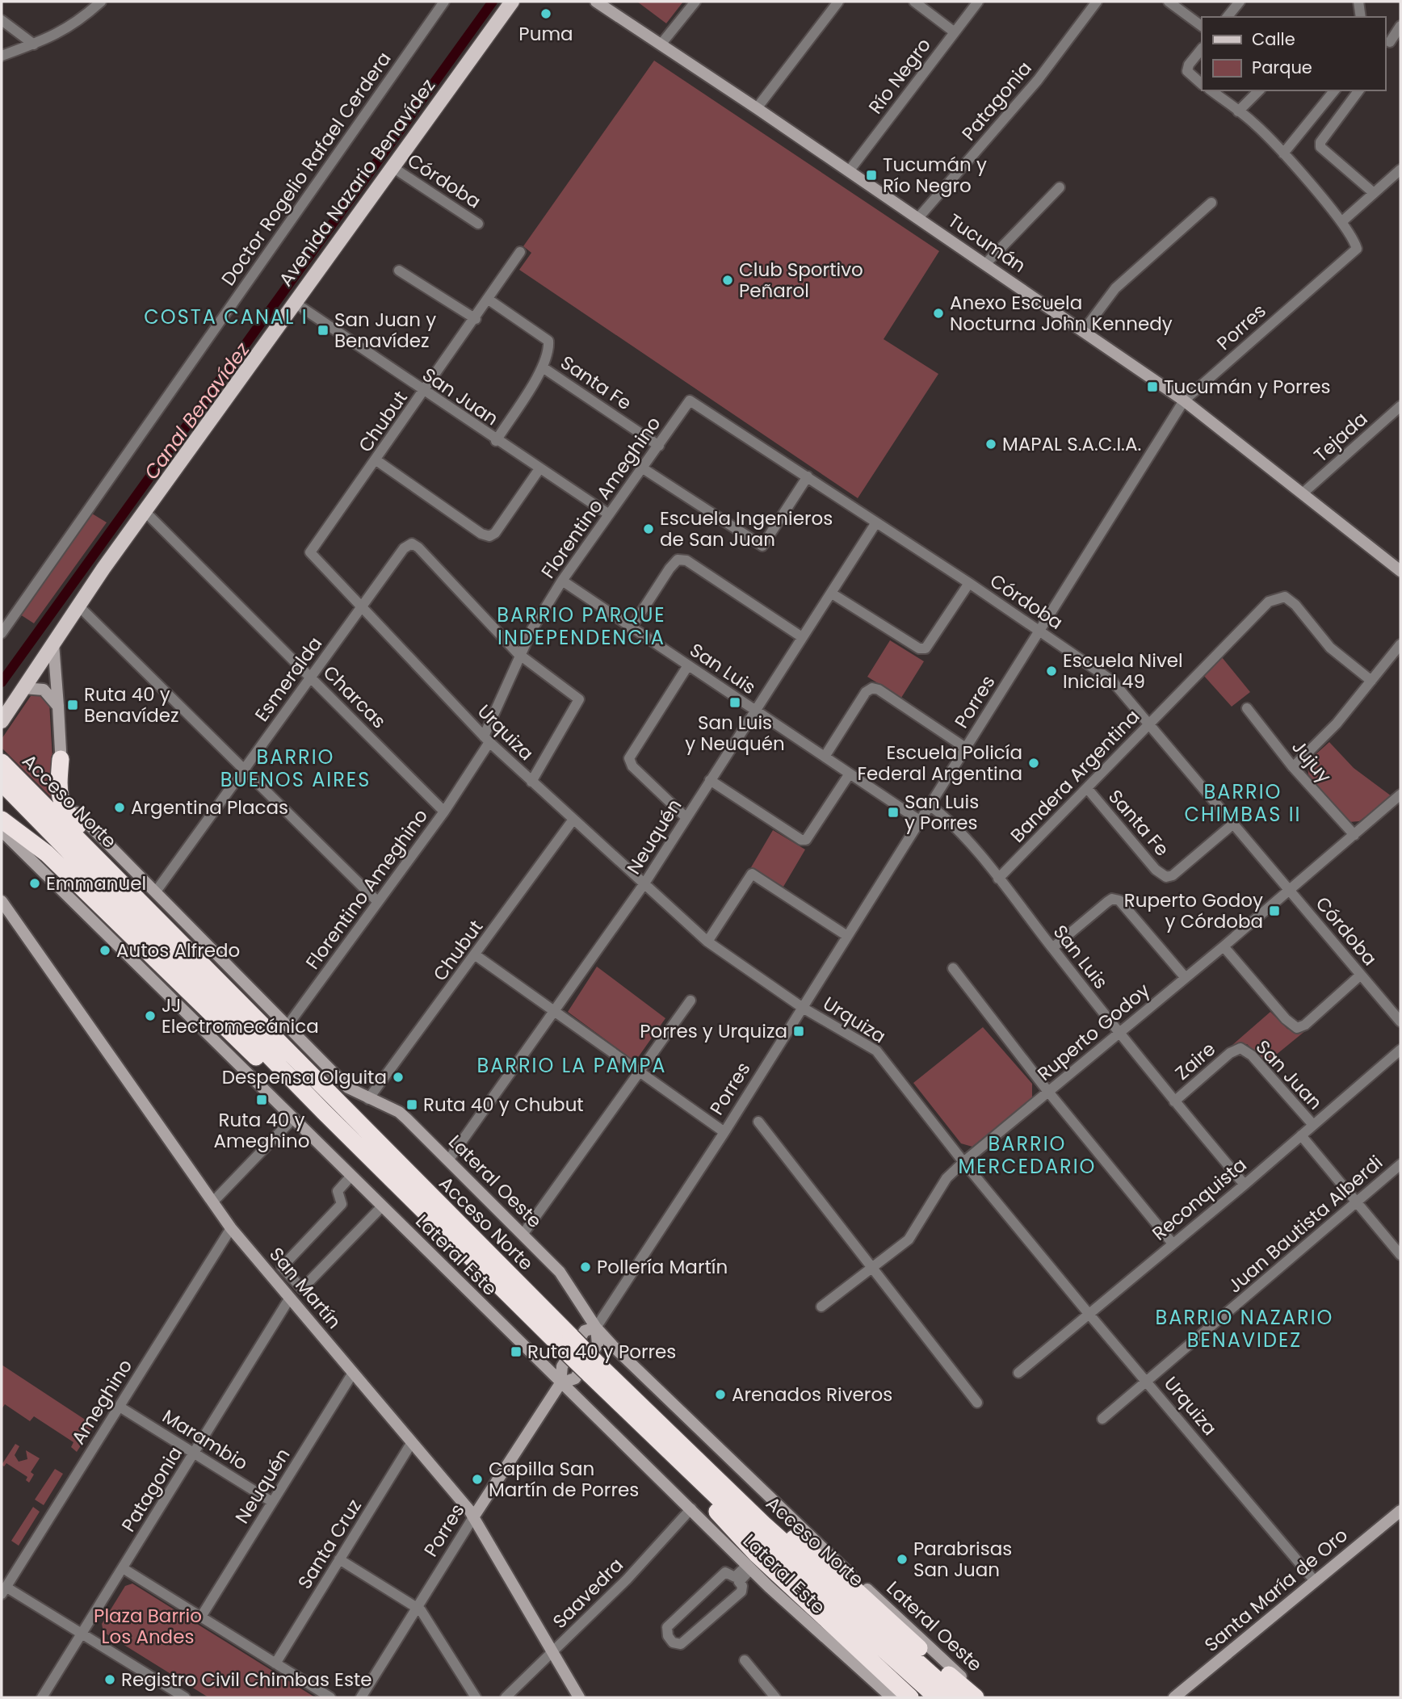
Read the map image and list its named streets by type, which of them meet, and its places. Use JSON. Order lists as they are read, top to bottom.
{
  "streets": {
    "highway": ["Acceso Norte"],
    "main road": ["Avenida Nazario Benavídez"],
    "street": [
      "Río Negro",
      "Patagonia",
      "Doctor Rogelio Rafael Cerdera",
      "Córdoba",
      "Tucumán",
      "Porres",
      "Santa Fe",
      "San Juan",
      "Chubut",
      "Tejada",
      "Florentino Ameghino",
      "San Luis",
      "Esmeralda",
      "Charcas",
      "Urquiza",
      "Jujuy",
      "Bandera Argentina",
      "Neuquén",
      "Ruperto Godoy",
      "Zaire",
      "Lateral Oeste",
      "Reconquista",
      "Juan Bautista Alberdi",
      "Lateral Este",
      "San Martín",
      "Ameghino",
      "Marambio",
      "Santa Cruz",
      "Santa María de Oro",
      "Saavedra"
    ]
  },
  "crossings": [
    ["Río Negro", "Tucumán"],
    ["Patagonia", "Tucumán"],
    ["Patagonia", "San Martín"],
    ["Patagonia", "Marambio"],
    ["Córdoba", "Avenida Nazario Benavídez"],
    ["Córdoba", "Porres"],
    ["Córdoba", "Santa Fe"],
    ["Córdoba", "Florentino Ameghino"],
    ["Córdoba", "Bandera Argentina"],
    ["Córdoba", "Neuquén"],
    ["Córdoba", "Ruperto Godoy"],
    ["Avenida Nazario Benavídez", "San Juan"],
    ["Avenida Nazario Benavídez", "Charcas"],
    ["Avenida Nazario Benavídez", "Lateral Oeste"],
    ["Tucumán", "Porres"],
    ["Tucumán", "Tejada"],
    ["Porres", "San Luis"],
    ["Porres", "Urquiza"],
    ["Porres", "Lateral Oeste"],
    ["Porres", "Lateral Este"],
    ["Porres", "San Martín"],
    ["Santa Fe", "Chubut"],
    ["Santa Fe", "Florentino Ameghino"],
    ["Santa Fe", "Bandera Argentina"],
    ["San Juan", "Chubut"],
    ["San Juan", "Florentino Ameghino"],
    ["San Juan", "Zaire"],
    ["San Juan", "Reconquista"],
    ["San Juan", "Juan Bautista Alberdi"],
    ["Chubut", "Urquiza"],
    ["Chubut", "Lateral Oeste"],
    ["Florentino Ameghino", "San Luis"],
    ["Florentino Ameghino", "Esmeralda"],
    ["Florentino Ameghino", "Charcas"],
    ["Florentino Ameghino", "Urquiza"],
    ["Florentino Ameghino", "Lateral Oeste"],
    ["San Luis", "Bandera Argentina"],
    ["San Luis", "Neuquén"],
    ["San Luis", "Ruperto Godoy"],
    ["San Luis", "Zaire"],
    ["San Luis", "Reconquista"],
    ["Esmeralda", "Charcas"],
    ["Esmeralda", "Urquiza"],
    ["Esmeralda", "Lateral Oeste"],
    ["Urquiza", "Neuquén"],
    ["Urquiza", "Ruperto Godoy"],
    ["Urquiza", "Reconquista"],
    ["Urquiza", "Juan Bautista Alberdi"],
    ["Urquiza", "Santa María de Oro"],
    ["Jujuy", "Ruperto Godoy"],
    ["Neuquén", "Lateral Oeste"],
    ["Neuquén", "San Martín"],
    ["Neuquén", "Marambio"],
    ["Lateral Este", "Saavedra"],
    ["San Martín", "Ameghino"],
    ["San Martín", "Santa Cruz"],
    ["San Martín", "Saavedra"],
    ["Ameghino", "Marambio"]
  ],
  "districts": [
    "COSTA CANAL I",
    "BARRIO PARQUE INDEPENDENCIA",
    "BARRIO BUENOS AIRES",
    "BARRIO CHIMBAS II",
    "BARRIO LA PAMPA",
    "BARRIO MERCEDARIO",
    "BARRIO NAZARIO BENAVIDEZ"
  ],
  "water": ["Canal Benavídez"],
  "parks": ["Plaza Barrio Los Andes"],
  "places": {
    "other": [
      "Puma",
      "Club Sportivo Peñarol",
      "Anexo Escuela Nocturna John Kennedy",
      "MAPAL S.A.C.I.A.",
      "Escuela Ingenieros de San Juan",
      "Escuela Nivel Inicial 49",
      "Escuela Policía Federal Argentina",
      "Argentina Placas",
      "Emmanuel",
      "Autos Alfredo",
      "JJ Electromecánica",
      "Despensa Olguita",
      "Pollería Martín",
      "Arenados Riveros",
      "Capilla San Martín de Porres",
      "Parabrisas San Juan",
      "Registro Civil Chimbas Este"
    ],
    "transit": [
      "Tucumán y Río Negro",
      "San Juan y Benavídez",
      "Tucumán y Porres",
      "San Luis y Neuquén",
      "Ruta 40 y Benavídez",
      "San Luis y Porres",
      "Ruperto Godoy y Córdoba",
      "Porres y Urquiza",
      "Ruta 40 y Ameghino",
      "Ruta 40 y Chubut",
      "Ruta 40 y Porres"
    ]
  },
  "legend": ["Calle", "Parque"]
}
